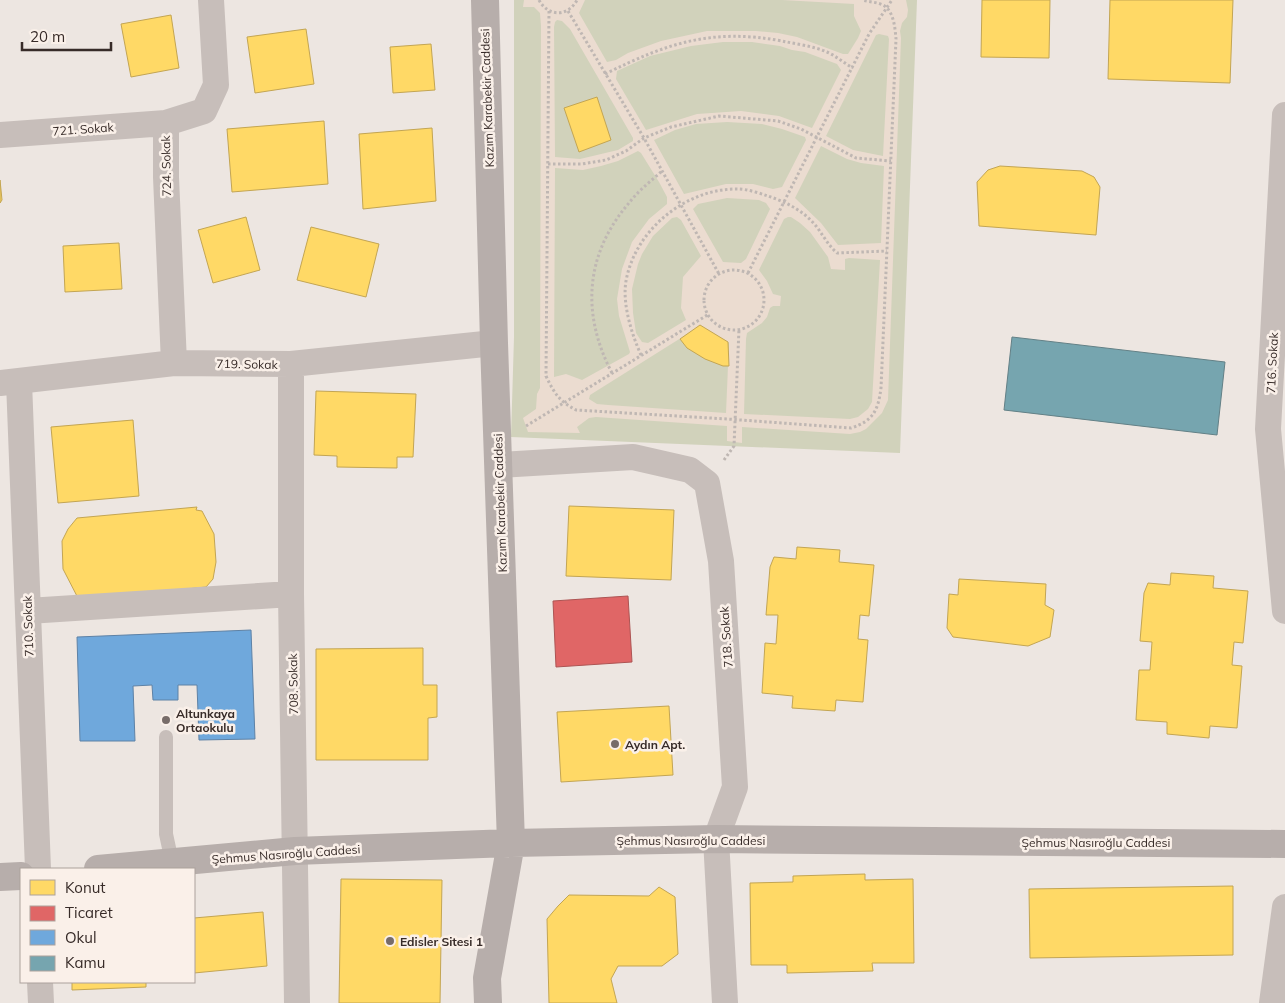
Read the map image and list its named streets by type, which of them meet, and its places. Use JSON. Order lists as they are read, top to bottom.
{
  "streets": {
    "street": [
      "Kazım Karabekir Caddesi",
      "721. Sokak",
      "724. Sokak",
      "716. Sokak",
      "719. Sokak",
      "710. Sokak",
      "718. Sokak",
      "708. Sokak",
      "Şehmus Nasıroğlu Caddesi"
    ]
  },
  "crossings": [
    ["Kazım Karabekir Caddesi", "719. Sokak"],
    ["Kazım Karabekir Caddesi", "Şehmus Nasıroğlu Caddesi"],
    ["721. Sokak", "724. Sokak"],
    ["724. Sokak", "719. Sokak"],
    ["719. Sokak", "710. Sokak"],
    ["719. Sokak", "708. Sokak"],
    ["718. Sokak", "Şehmus Nasıroğlu Caddesi"],
    ["708. Sokak", "Şehmus Nasıroğlu Caddesi"]
  ],
  "places": ["Altunkaya Ortaokulu", "Aydın Apt.", "Edisler Sitesi 1"],
  "legend": [
    "Konut",
    "Ticaret",
    "Okul",
    "Kamu"
  ],
  "scale_bar": "20 m"
}
